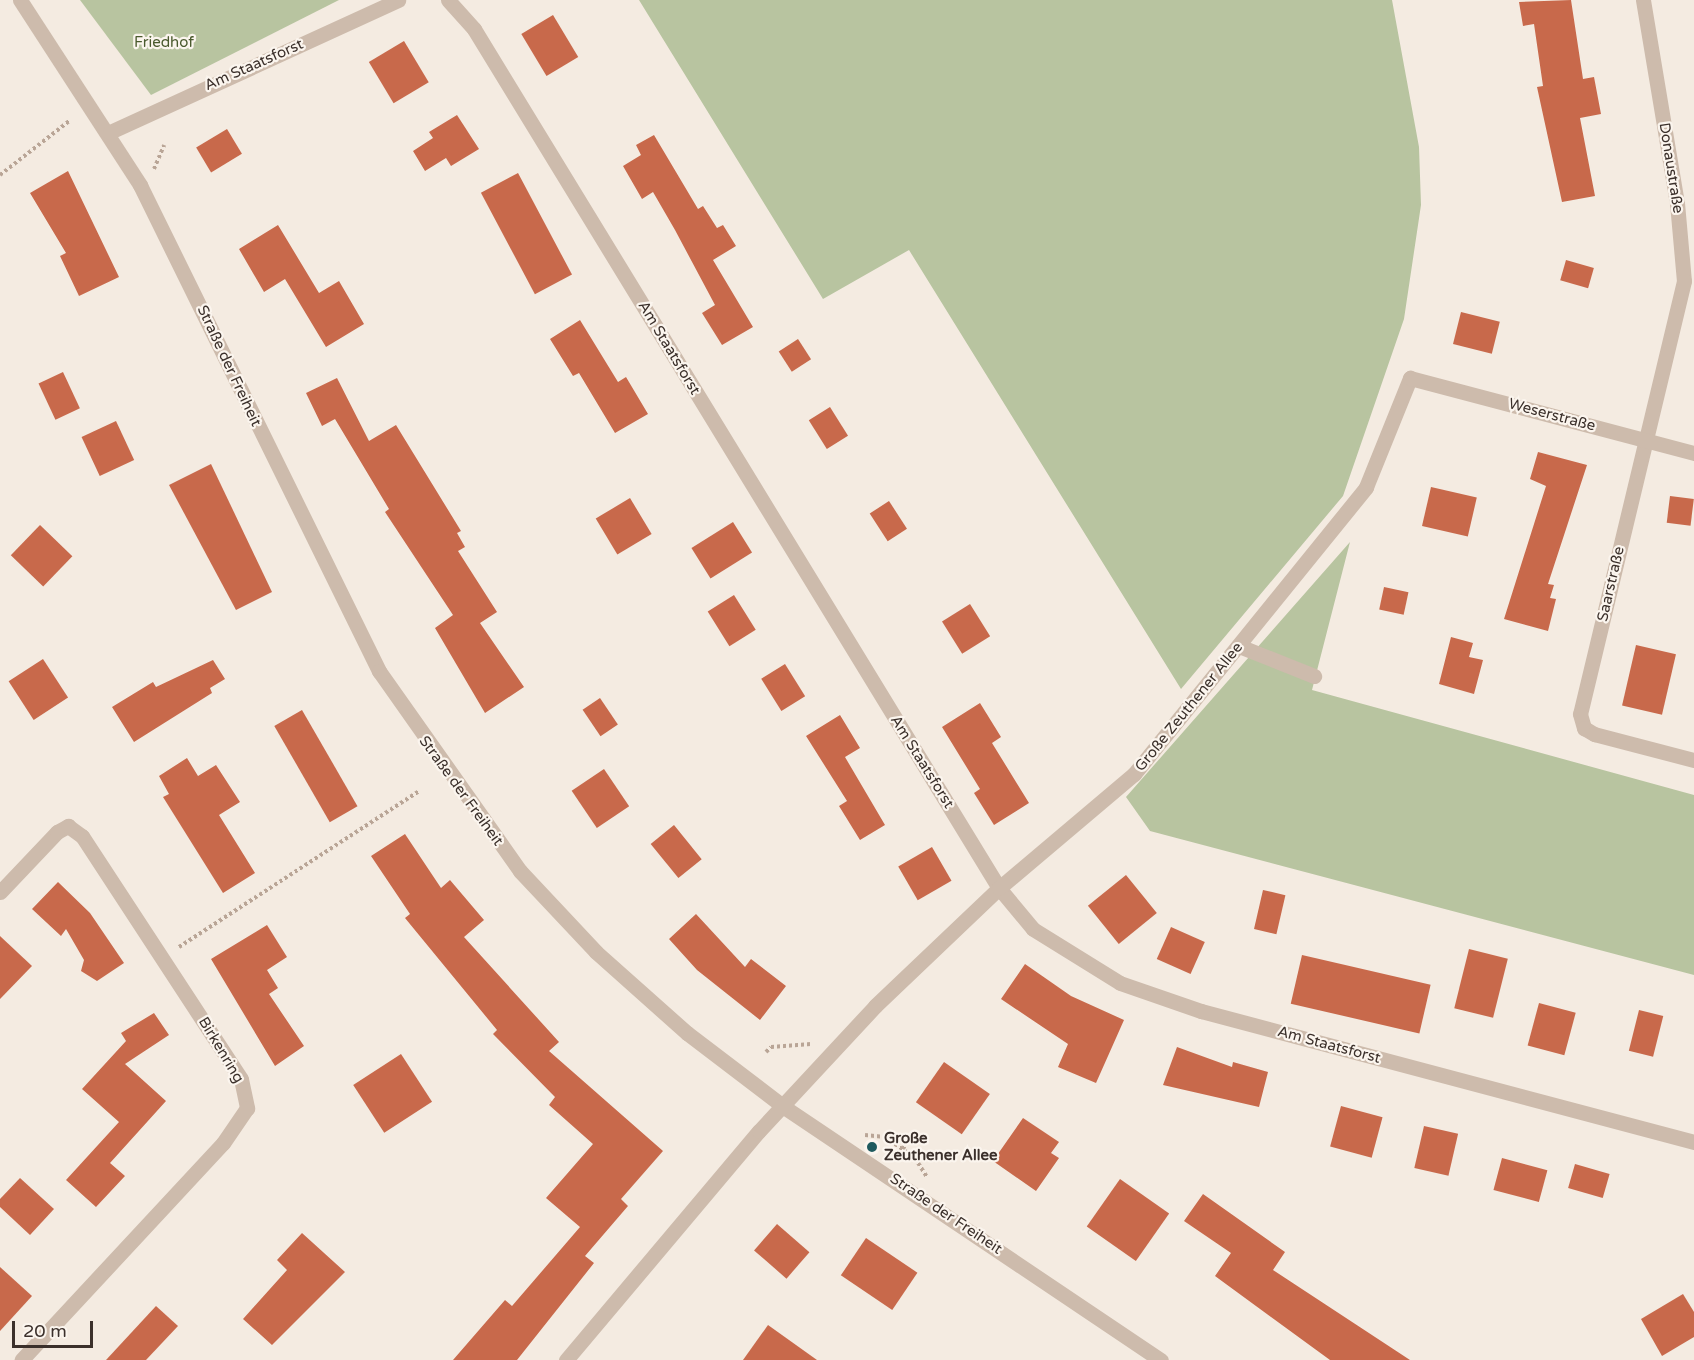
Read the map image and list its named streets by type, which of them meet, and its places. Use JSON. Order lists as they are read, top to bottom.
{
  "streets": {
    "street": [
      "Am Staatsforst",
      "Donaustraße",
      "Straße der Freiheit",
      "Weserstraße",
      "Saarstraße",
      "Große Zeuthener Allee",
      "Birkenring"
    ]
  },
  "crossings": [
    ["Am Staatsforst", "Straße der Freiheit"],
    ["Am Staatsforst", "Große Zeuthener Allee"],
    ["Donaustraße", "Weserstraße"],
    ["Donaustraße", "Saarstraße"],
    ["Straße der Freiheit", "Große Zeuthener Allee"],
    ["Weserstraße", "Saarstraße"],
    ["Weserstraße", "Große Zeuthener Allee"]
  ],
  "parks": ["Friedhof"],
  "places": ["Große Zeuthener Allee"],
  "scale_bar": "20 m"
}
